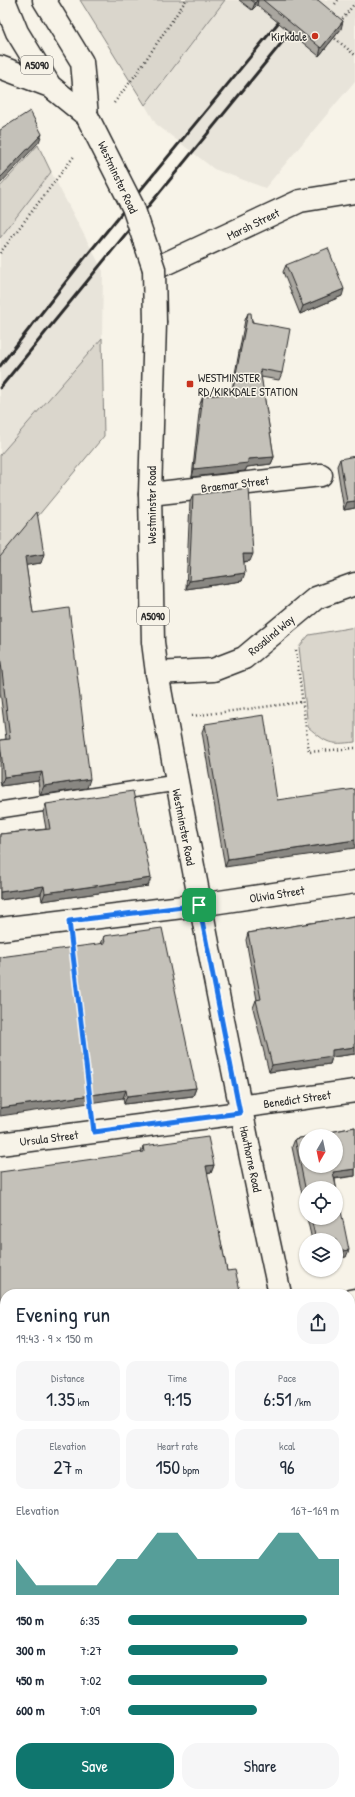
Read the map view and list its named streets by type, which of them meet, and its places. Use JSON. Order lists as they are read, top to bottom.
{
  "streets": {
    "main road": [
      "A5090",
      "Westminster Road",
      "Marsh Street",
      "Braemar Street",
      "Rosalind Way",
      "Olivia Street",
      "Benedict Street",
      "Ursula Street",
      "Hawthorne Road"
    ]
  },
  "crossings": [
    ["A5090", "Westminster Road"],
    ["Westminster Road", "Marsh Street"],
    ["Westminster Road", "Braemar Street"],
    ["Westminster Road", "Rosalind Way"],
    ["Westminster Road", "Olivia Street"],
    ["Westminster Road", "Hawthorne Road"],
    ["Olivia Street", "Hawthorne Road"],
    ["Benedict Street", "Ursula Street"],
    ["Benedict Street", "Hawthorne Road"],
    ["Ursula Street", "Hawthorne Road"]
  ],
  "places": {
    "other": ["Kirkdale"],
    "transit": ["WESTMINSTER RD/KIRKDALE STATION"]
  },
  "north": "bottom",
  "page": {
    "heading": ["Evening run", "19:43 · 9 × 150 m"],
    "stats": [
      ["Distance", "1.35 km"],
      ["Time", "9:15"],
      ["Pace", "6:51 /km"],
      ["Elevation", "27 m"],
      ["Heart rate", "150 bpm"],
      ["kcal", "96"]
    ],
    "chart": ["Elevation", "167–169 m"],
    "list": [
      {
        "name": "150 m",
        "note": "6:35"
      },
      {
        "name": "300 m",
        "note": "7:27"
      },
      {
        "name": "450 m",
        "note": "7:02"
      },
      {
        "name": "600 m",
        "note": "7:09"
      }
    ],
    "buttons": ["Save", "Share"]
  }
}
